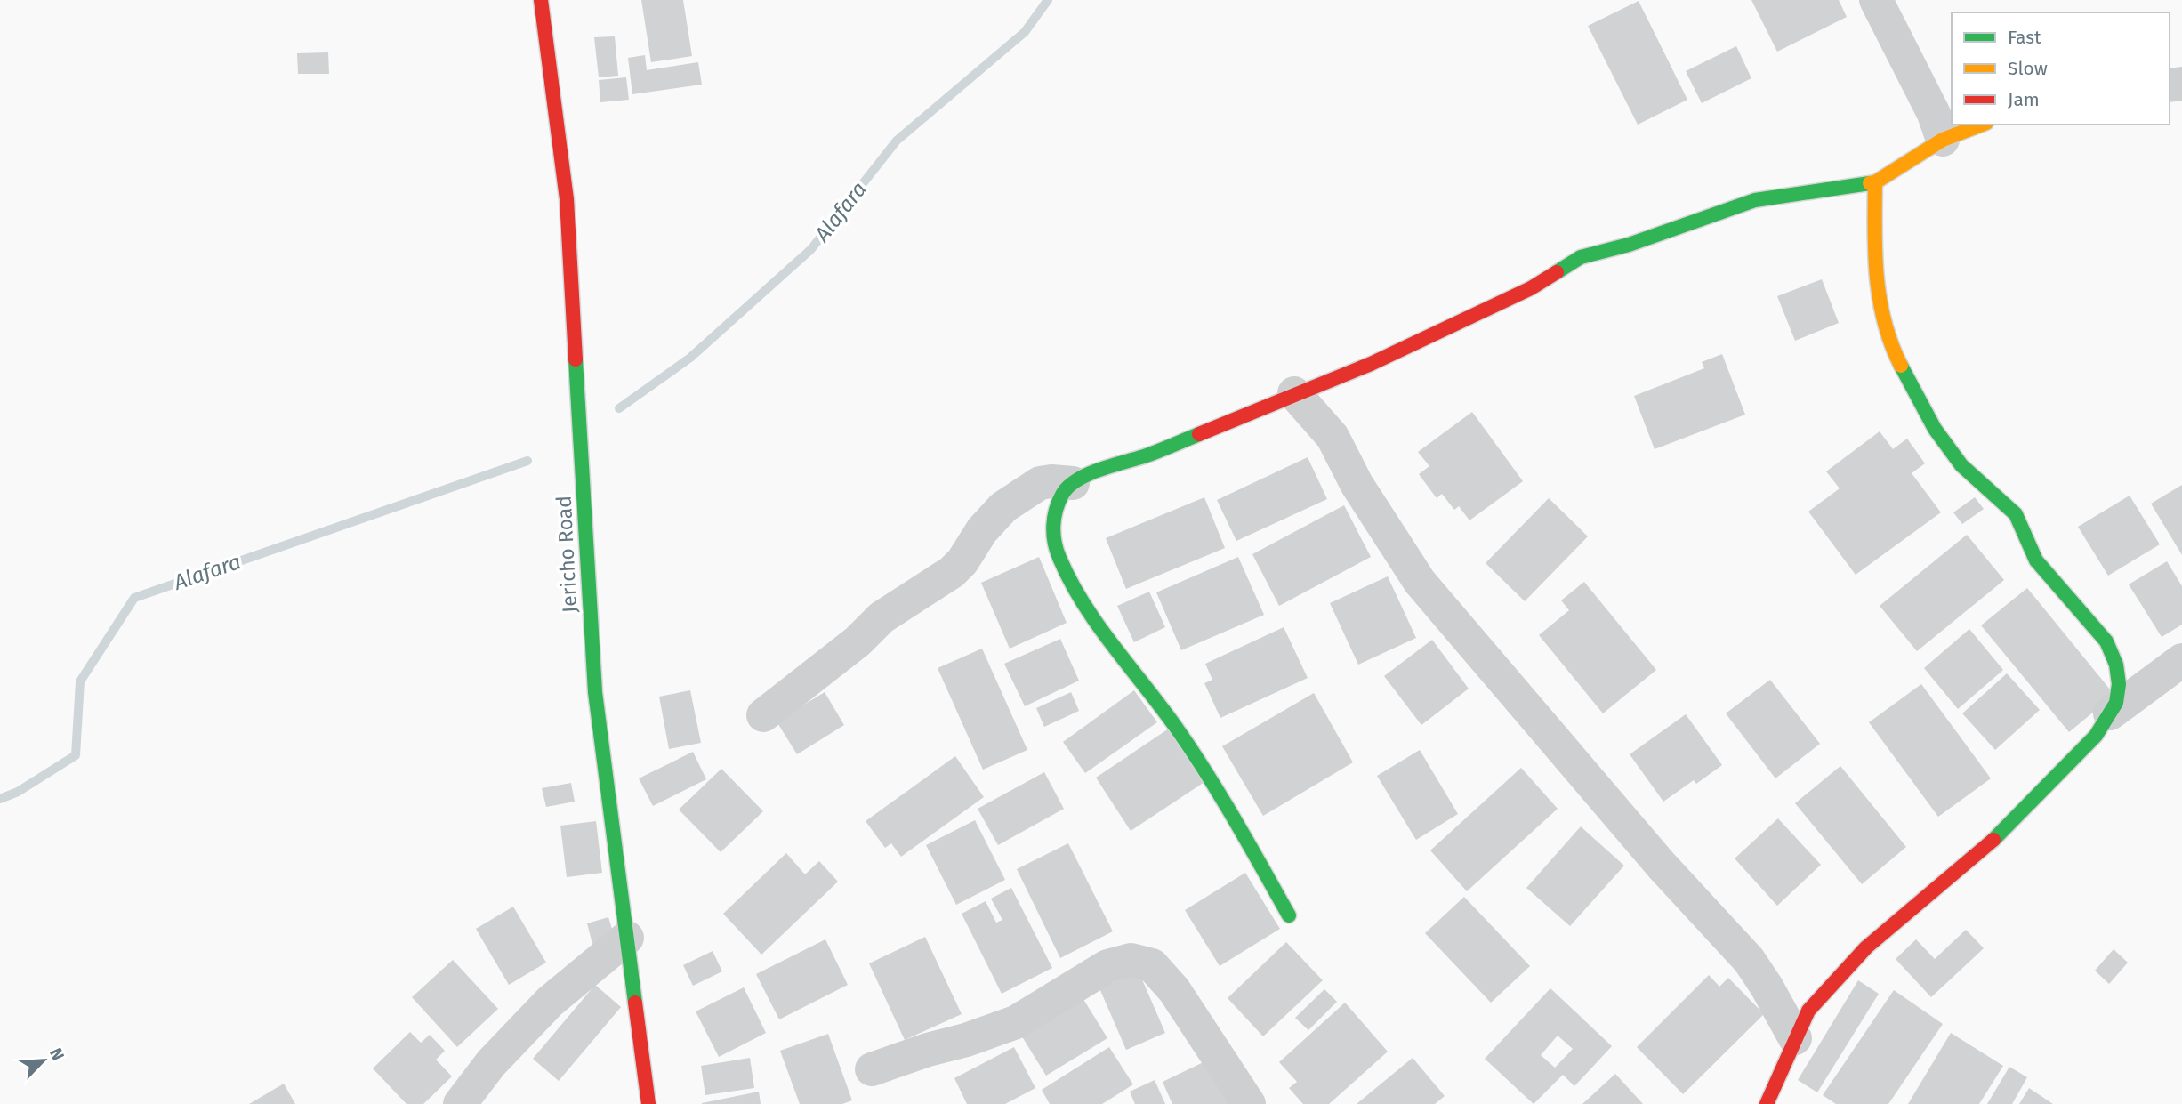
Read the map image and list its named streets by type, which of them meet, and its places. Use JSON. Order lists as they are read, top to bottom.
{
  "streets": {
    "street": ["Jericho Road"]
  },
  "water": ["Alafara"],
  "legend": ["Fast", "Slow", "Jam"],
  "north": "top right"
}
